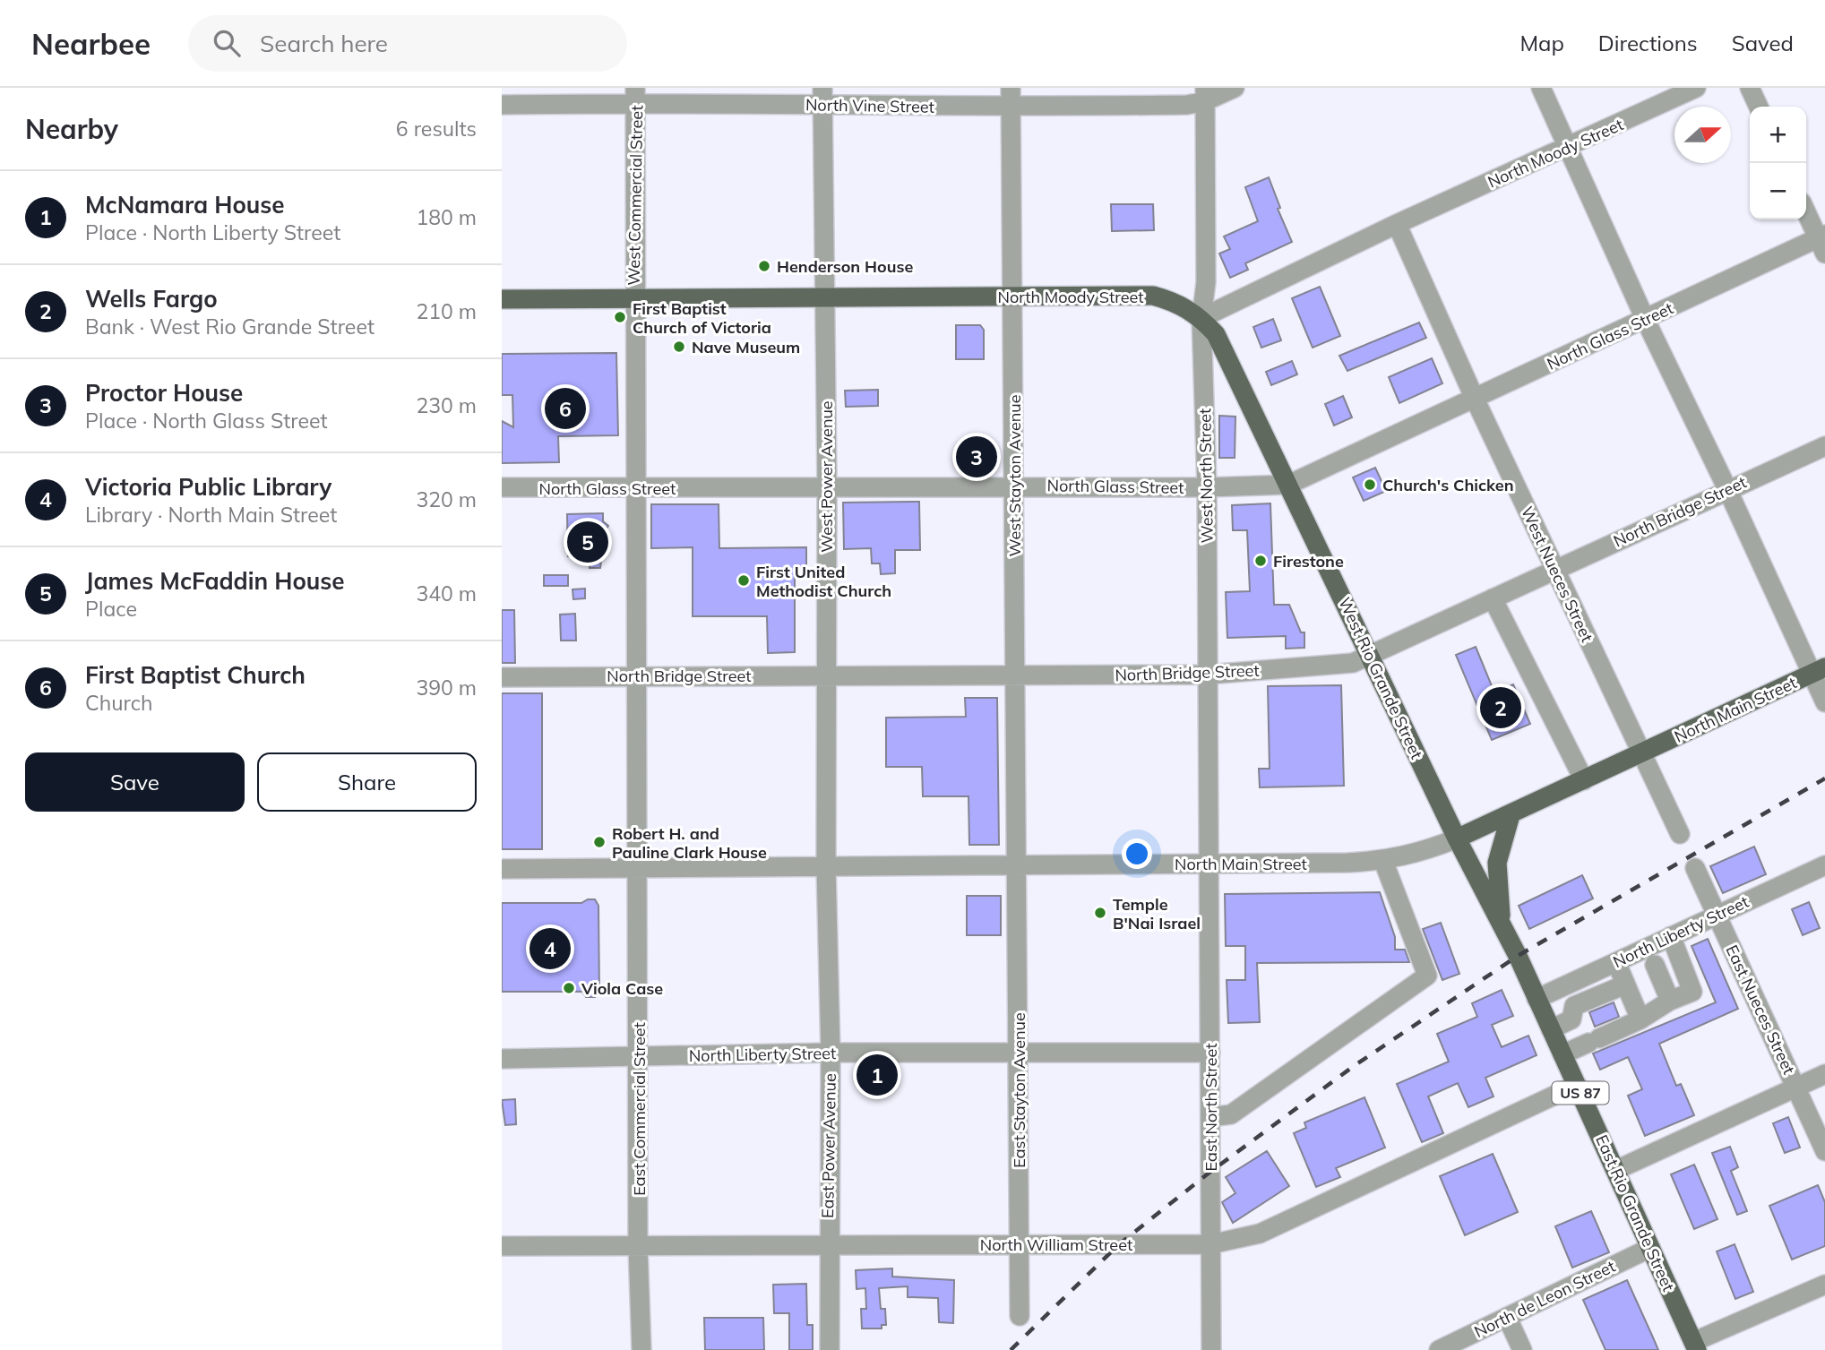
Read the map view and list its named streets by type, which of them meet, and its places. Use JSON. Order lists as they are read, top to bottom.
{
  "streets": {
    "main road": [
      "North Moody Street",
      "West Rio Grande Street",
      "North Main Street",
      "US 87",
      "East Rio Grande Street"
    ],
    "street": [
      "North Vine Street",
      "West Commercial Street",
      "North Glass Street",
      "West Stayton Avenue",
      "West North Street",
      "West Power Avenue",
      "North Bridge Street",
      "West Nueces Street",
      "North Liberty Street",
      "East Nueces Street",
      "East Stayton Avenue",
      "East North Street",
      "East Commercial Street",
      "East Power Avenue",
      "North William Street",
      "North de Leon Street"
    ]
  },
  "crossings": [
    ["North Vine Street", "West Commercial Street"],
    ["North Vine Street", "West Stayton Avenue"],
    ["North Vine Street", "West North Street"],
    ["North Vine Street", "West Power Avenue"],
    ["North Moody Street", "West Commercial Street"],
    ["North Moody Street", "West Stayton Avenue"],
    ["North Moody Street", "West North Street"],
    ["North Moody Street", "West Power Avenue"],
    ["North Moody Street", "West Nueces Street"],
    ["North Moody Street", "West Rio Grande Street"],
    ["West Commercial Street", "North Glass Street"],
    ["West Commercial Street", "North Bridge Street"],
    ["West Commercial Street", "North Main Street"],
    ["West Commercial Street", "East Commercial Street"],
    ["North Glass Street", "West Stayton Avenue"],
    ["North Glass Street", "West North Street"],
    ["North Glass Street", "West Power Avenue"],
    ["North Glass Street", "West Nueces Street"],
    ["North Glass Street", "West Rio Grande Street"],
    ["West Stayton Avenue", "North Bridge Street"],
    ["West Stayton Avenue", "North Main Street"],
    ["West Stayton Avenue", "East Stayton Avenue"],
    ["West North Street", "North Bridge Street"],
    ["West North Street", "West Rio Grande Street"],
    ["West North Street", "North Main Street"],
    ["West North Street", "East North Street"],
    ["West Power Avenue", "North Bridge Street"],
    ["West Power Avenue", "North Main Street"],
    ["West Power Avenue", "East Power Avenue"],
    ["North Bridge Street", "West Nueces Street"],
    ["North Bridge Street", "West Rio Grande Street"],
    ["West Nueces Street", "North Main Street"],
    ["West Rio Grande Street", "North Main Street"],
    ["West Rio Grande Street", "East Rio Grande Street"],
    ["North Main Street", "East Stayton Avenue"],
    ["North Main Street", "East North Street"],
    ["North Main Street", "East Commercial Street"],
    ["North Main Street", "East Power Avenue"],
    ["North Main Street", "East Rio Grande Street"],
    ["North Liberty Street", "East Nueces Street"],
    ["North Liberty Street", "East Stayton Avenue"],
    ["North Liberty Street", "East North Street"],
    ["North Liberty Street", "East Commercial Street"],
    ["North Liberty Street", "East Power Avenue"],
    ["North Liberty Street", "East Rio Grande Street"],
    ["East Stayton Avenue", "North William Street"],
    ["East North Street", "North William Street"],
    ["East Commercial Street", "North William Street"],
    ["East Power Avenue", "North William Street"],
    ["East Rio Grande Street", "North William Street"],
    ["East Rio Grande Street", "North de Leon Street"]
  ],
  "places": [
    "Henderson House",
    "First Baptist Church of Victoria",
    "Nave Museum",
    "Church's Chicken",
    "Firestone",
    "First United Methodist Church",
    "Robert H. and Pauline Clark House",
    "Temple B'Nai Israel",
    "Viola Case"
  ],
  "north": "right",
  "page": {
    "header": "Nearbee",
    "search": "Search here",
    "nav": ["Map", "Directions", "Saved"],
    "heading": ["Nearby", "6 results"],
    "map_buttons": ["+", "−"],
    "list": [
      {
        "mark": "1",
        "name": "McNamara House",
        "note": "Place · North Liberty Street",
        "value": "180 m"
      },
      {
        "mark": "2",
        "name": "Wells Fargo",
        "note": "Bank · West Rio Grande Street",
        "value": "210 m"
      },
      {
        "mark": "3",
        "name": "Proctor House",
        "note": "Place · North Glass Street",
        "value": "230 m"
      },
      {
        "mark": "4",
        "name": "Victoria Public Library",
        "note": "Library · North Main Street",
        "value": "320 m"
      },
      {
        "mark": "5",
        "name": "James McFaddin House",
        "note": "Place",
        "value": "340 m"
      },
      {
        "mark": "6",
        "name": "First Baptist Church",
        "note": "Church",
        "value": "390 m"
      }
    ],
    "pins": [
      "6",
      "3",
      "5",
      "2",
      "4",
      "1"
    ],
    "buttons": ["Save", "Share"]
  }
}
